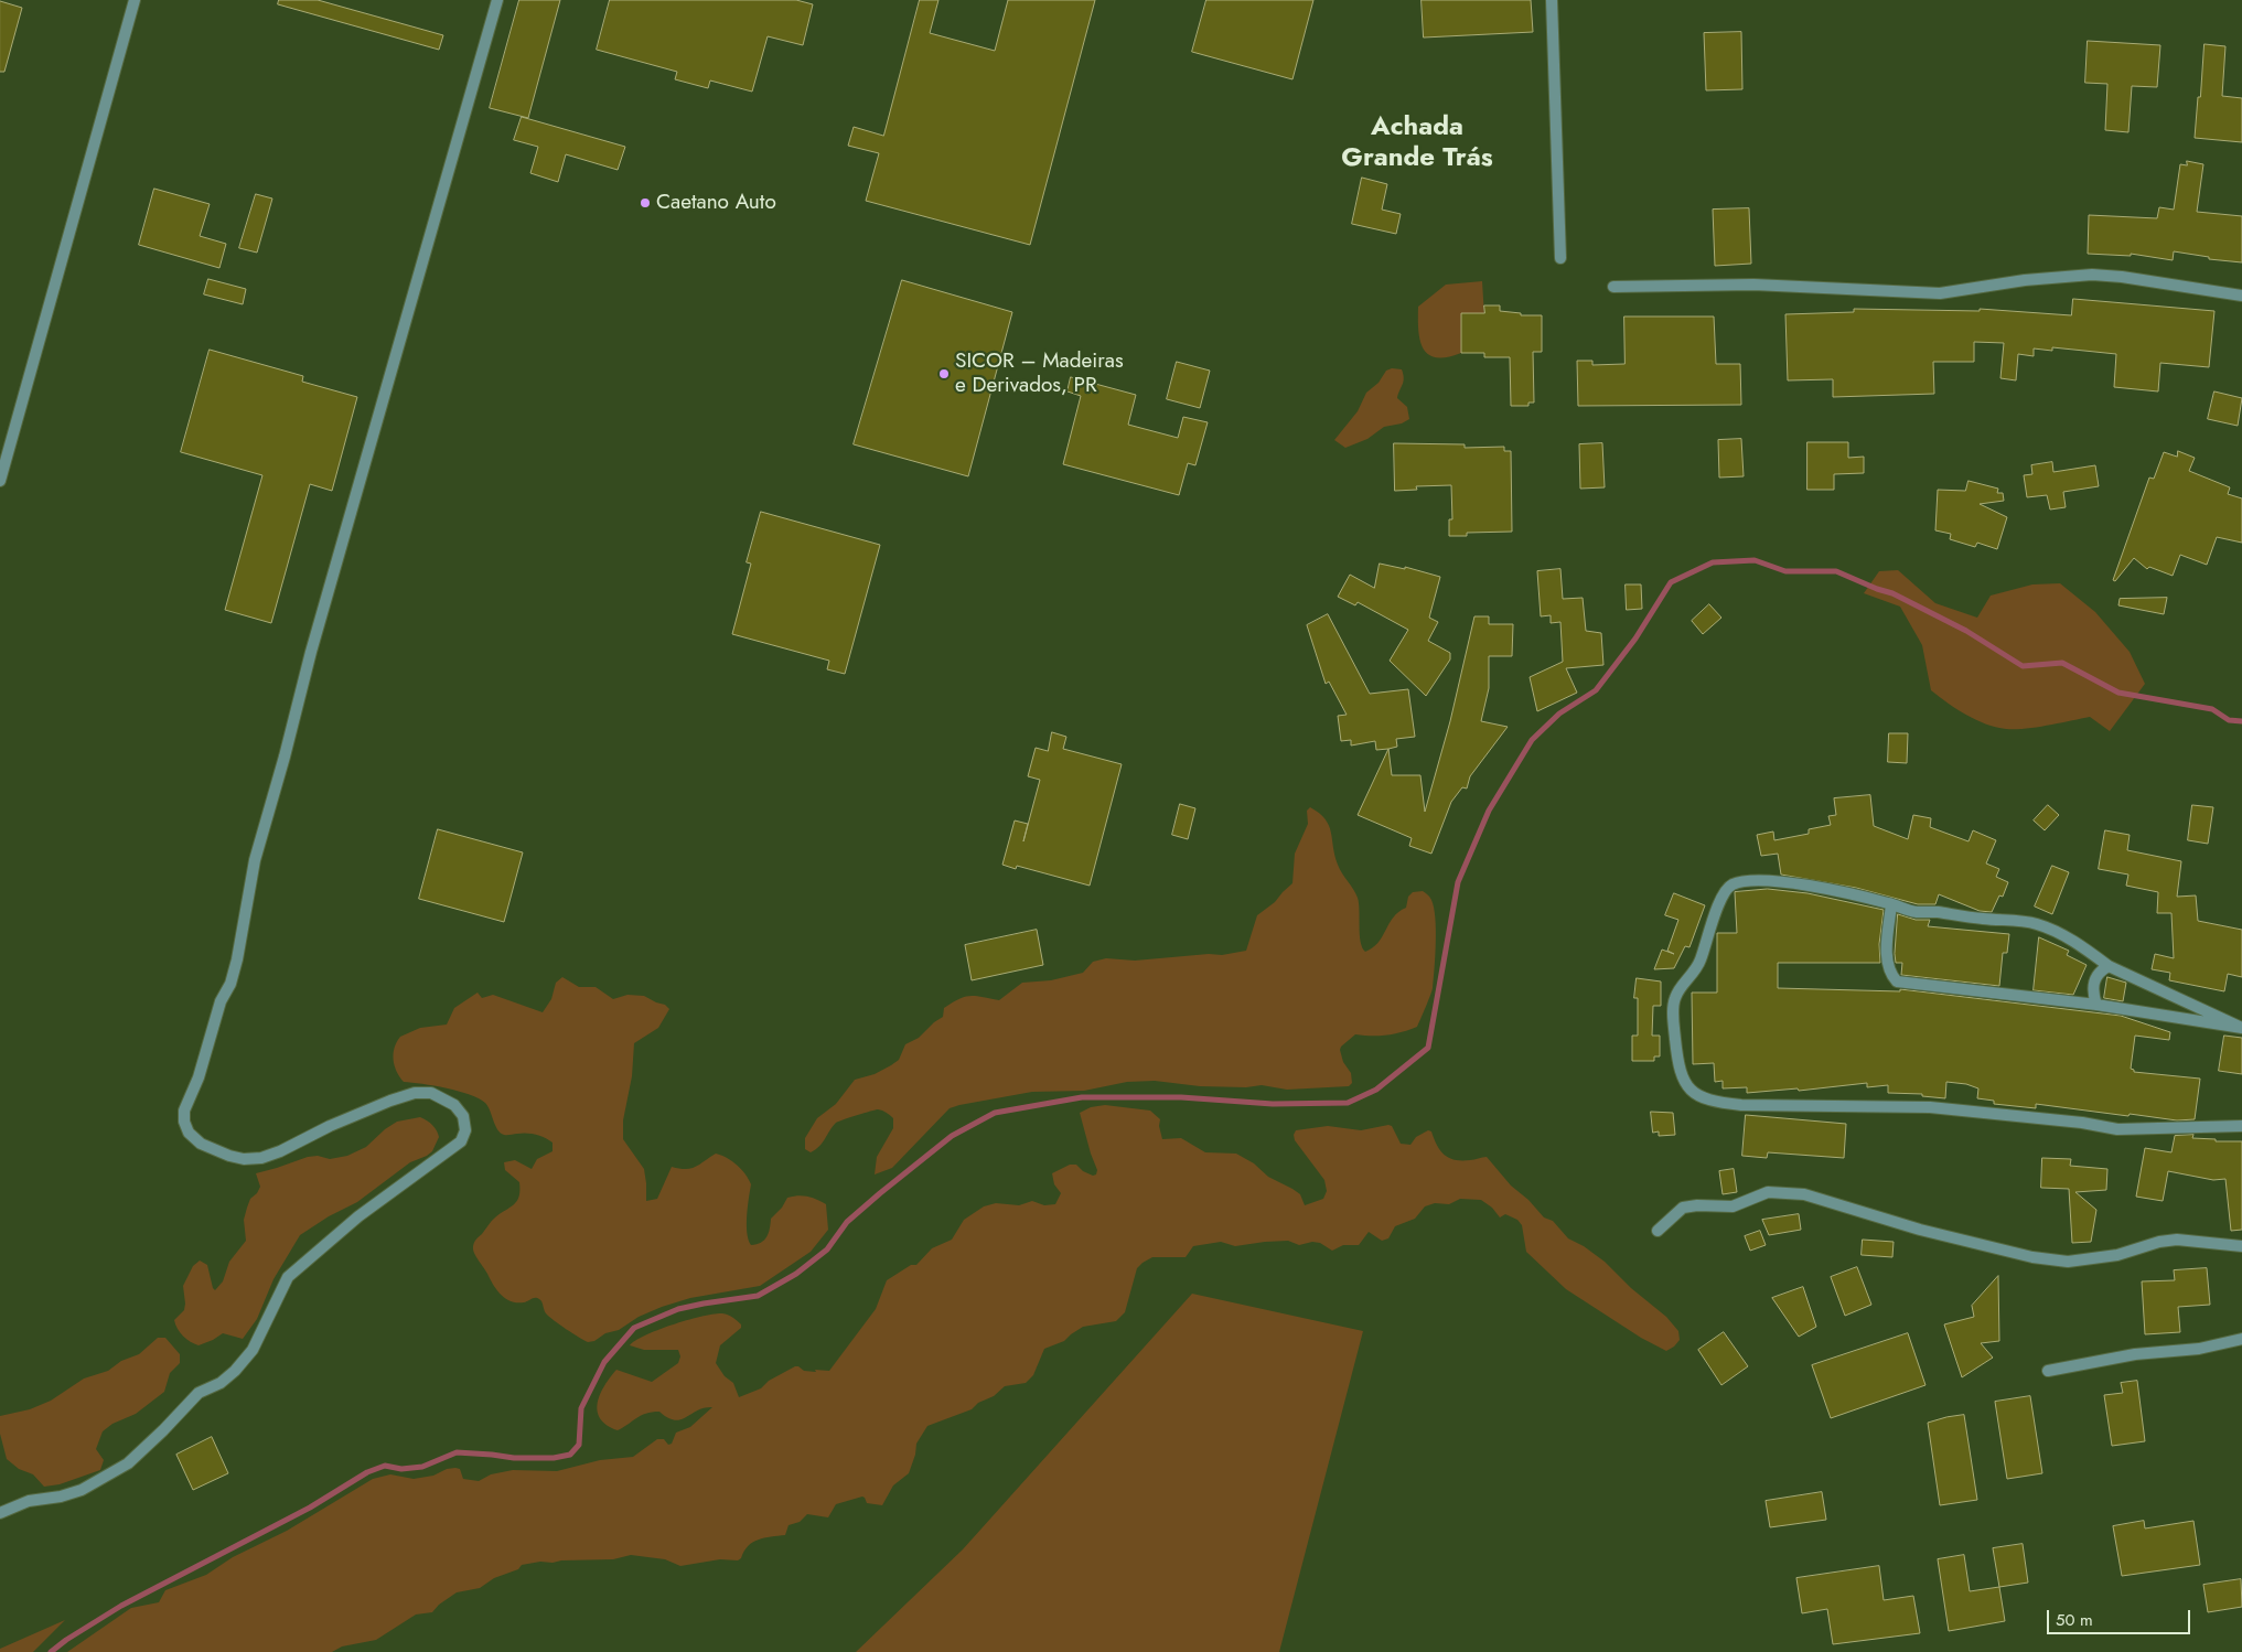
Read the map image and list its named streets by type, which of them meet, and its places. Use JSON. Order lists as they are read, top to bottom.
{
  "districts": ["Achada Grande Trás"],
  "places": ["Caetano Auto", "SICOR – Madeiras e Derivados, PR"],
  "scale_bar": "50 m"
}
